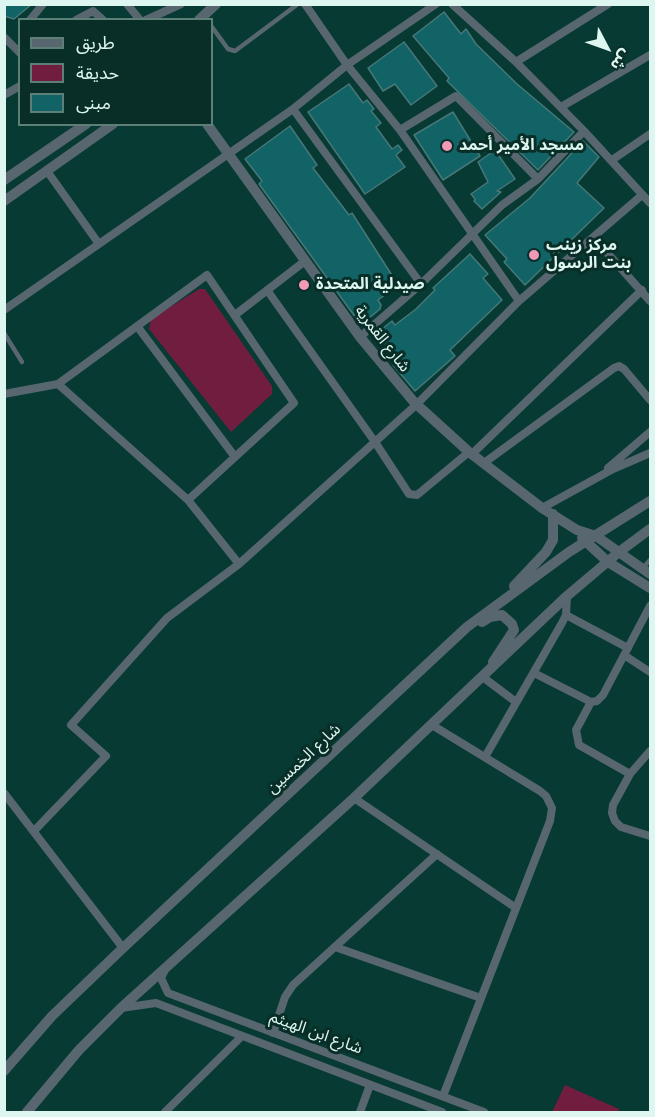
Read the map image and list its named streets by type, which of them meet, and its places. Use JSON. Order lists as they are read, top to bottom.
{
  "streets": {
    "street": ["شارع القمرية", "شارع الخمسين", "شارع ابن الهيثم"]
  },
  "crossings": [
    ["شارع القمرية", "شارع الخمسين"]
  ],
  "places": ["مسجد الأمير أحمد", "مركز زينب بنت الرسول", "صيدلية المتحدة"],
  "legend": ["طريق", "حديقة", "مبنى"],
  "north": "bottom right"
}
